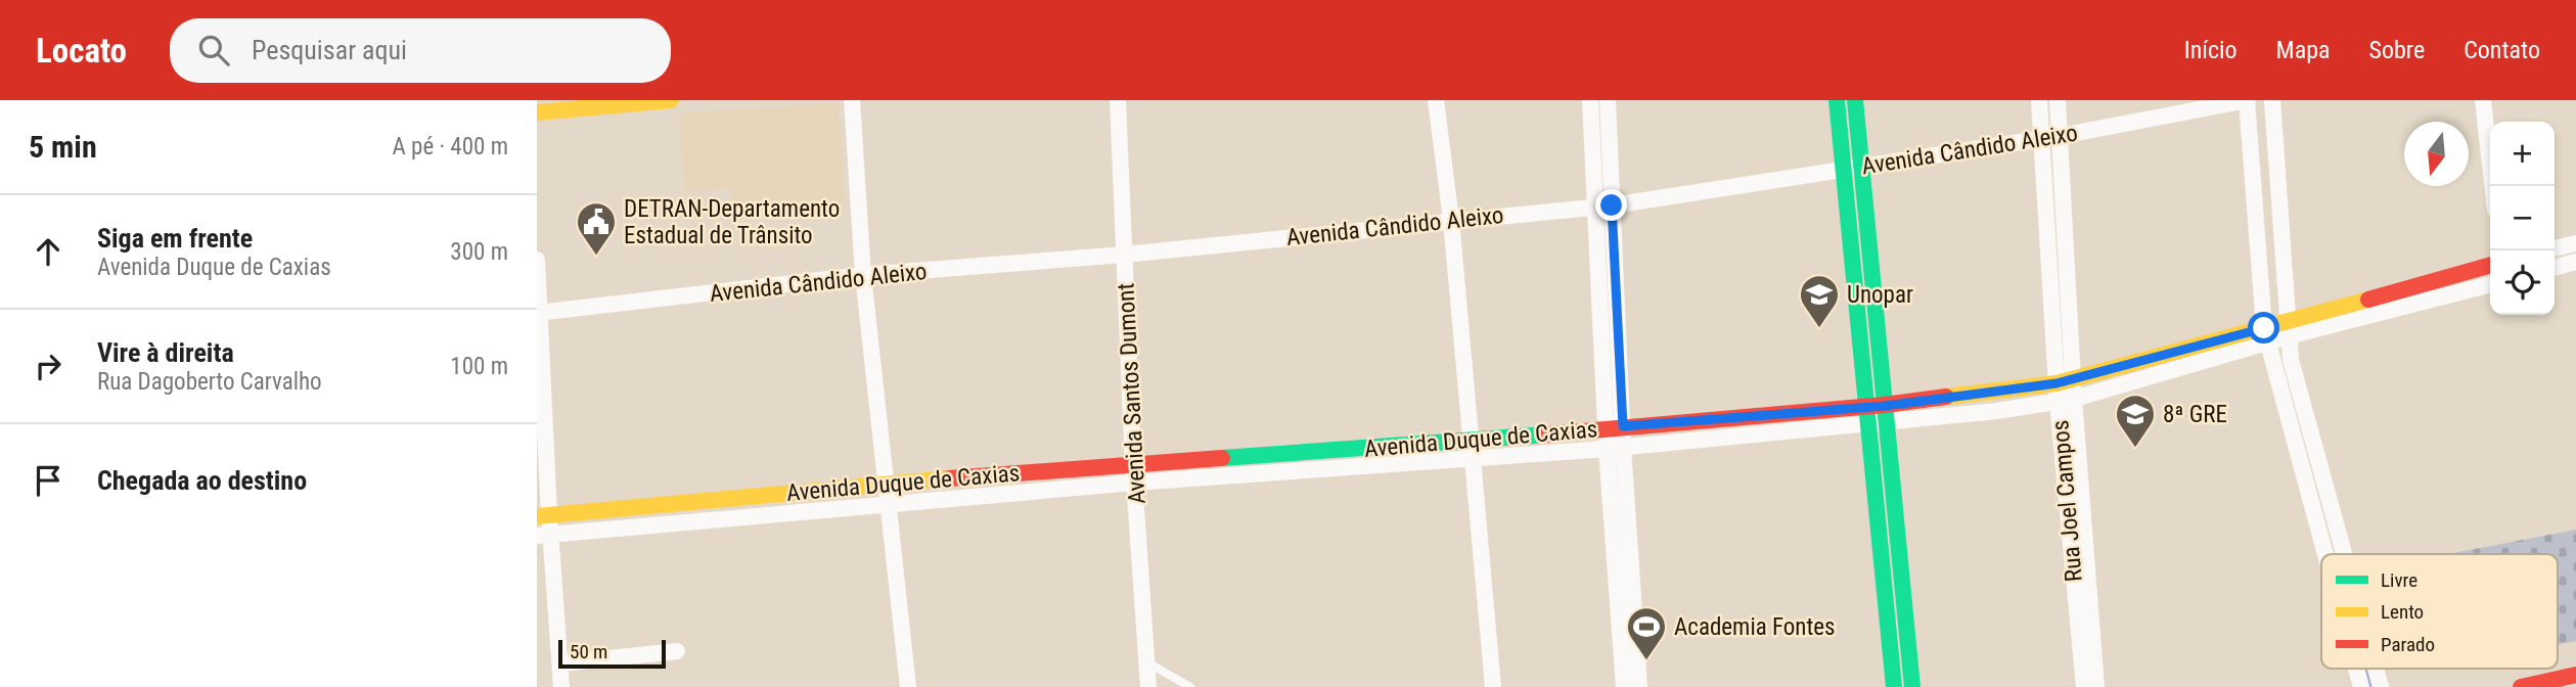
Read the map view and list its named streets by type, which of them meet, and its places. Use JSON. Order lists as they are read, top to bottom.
{
  "streets": {
    "main road": ["Avenida Duque de Caxias"],
    "street": ["Avenida Cândido Aleixo", "Avenida Santos Dumont", "Rua Joel Campos"]
  },
  "crossings": [
    ["Avenida Cândido Aleixo", "Avenida Santos Dumont"],
    ["Avenida Cândido Aleixo", "Rua Joel Campos"],
    ["Avenida Santos Dumont", "Avenida Duque de Caxias"],
    ["Avenida Duque de Caxias", "Rua Joel Campos"]
  ],
  "places": {
    "public building": ["DETRAN-Departamento Estadual de Trânsito"],
    "school or university": ["Unopar", "8ª GRE"],
    "sports": ["Academia Fontes"]
  },
  "legend": ["Livre", "Lento", "Parado"],
  "scale_bar": "50 m",
  "north": "bottom",
  "page": {
    "header": "Locato",
    "search": "Pesquisar aqui",
    "nav": [
      "Início",
      "Mapa",
      "Sobre",
      "Contato"
    ],
    "heading": ["5 min", "A pé · 400 m"],
    "map_buttons": ["+", "−"],
    "list": [
      ["Siga em frente", "Avenida Duque de Caxias", "300 m"],
      ["Vire à direita", "Rua Dagoberto Carvalho", "100 m"],
      "Chegada ao destino"
    ],
    "scale": "50 m"
  }
}
